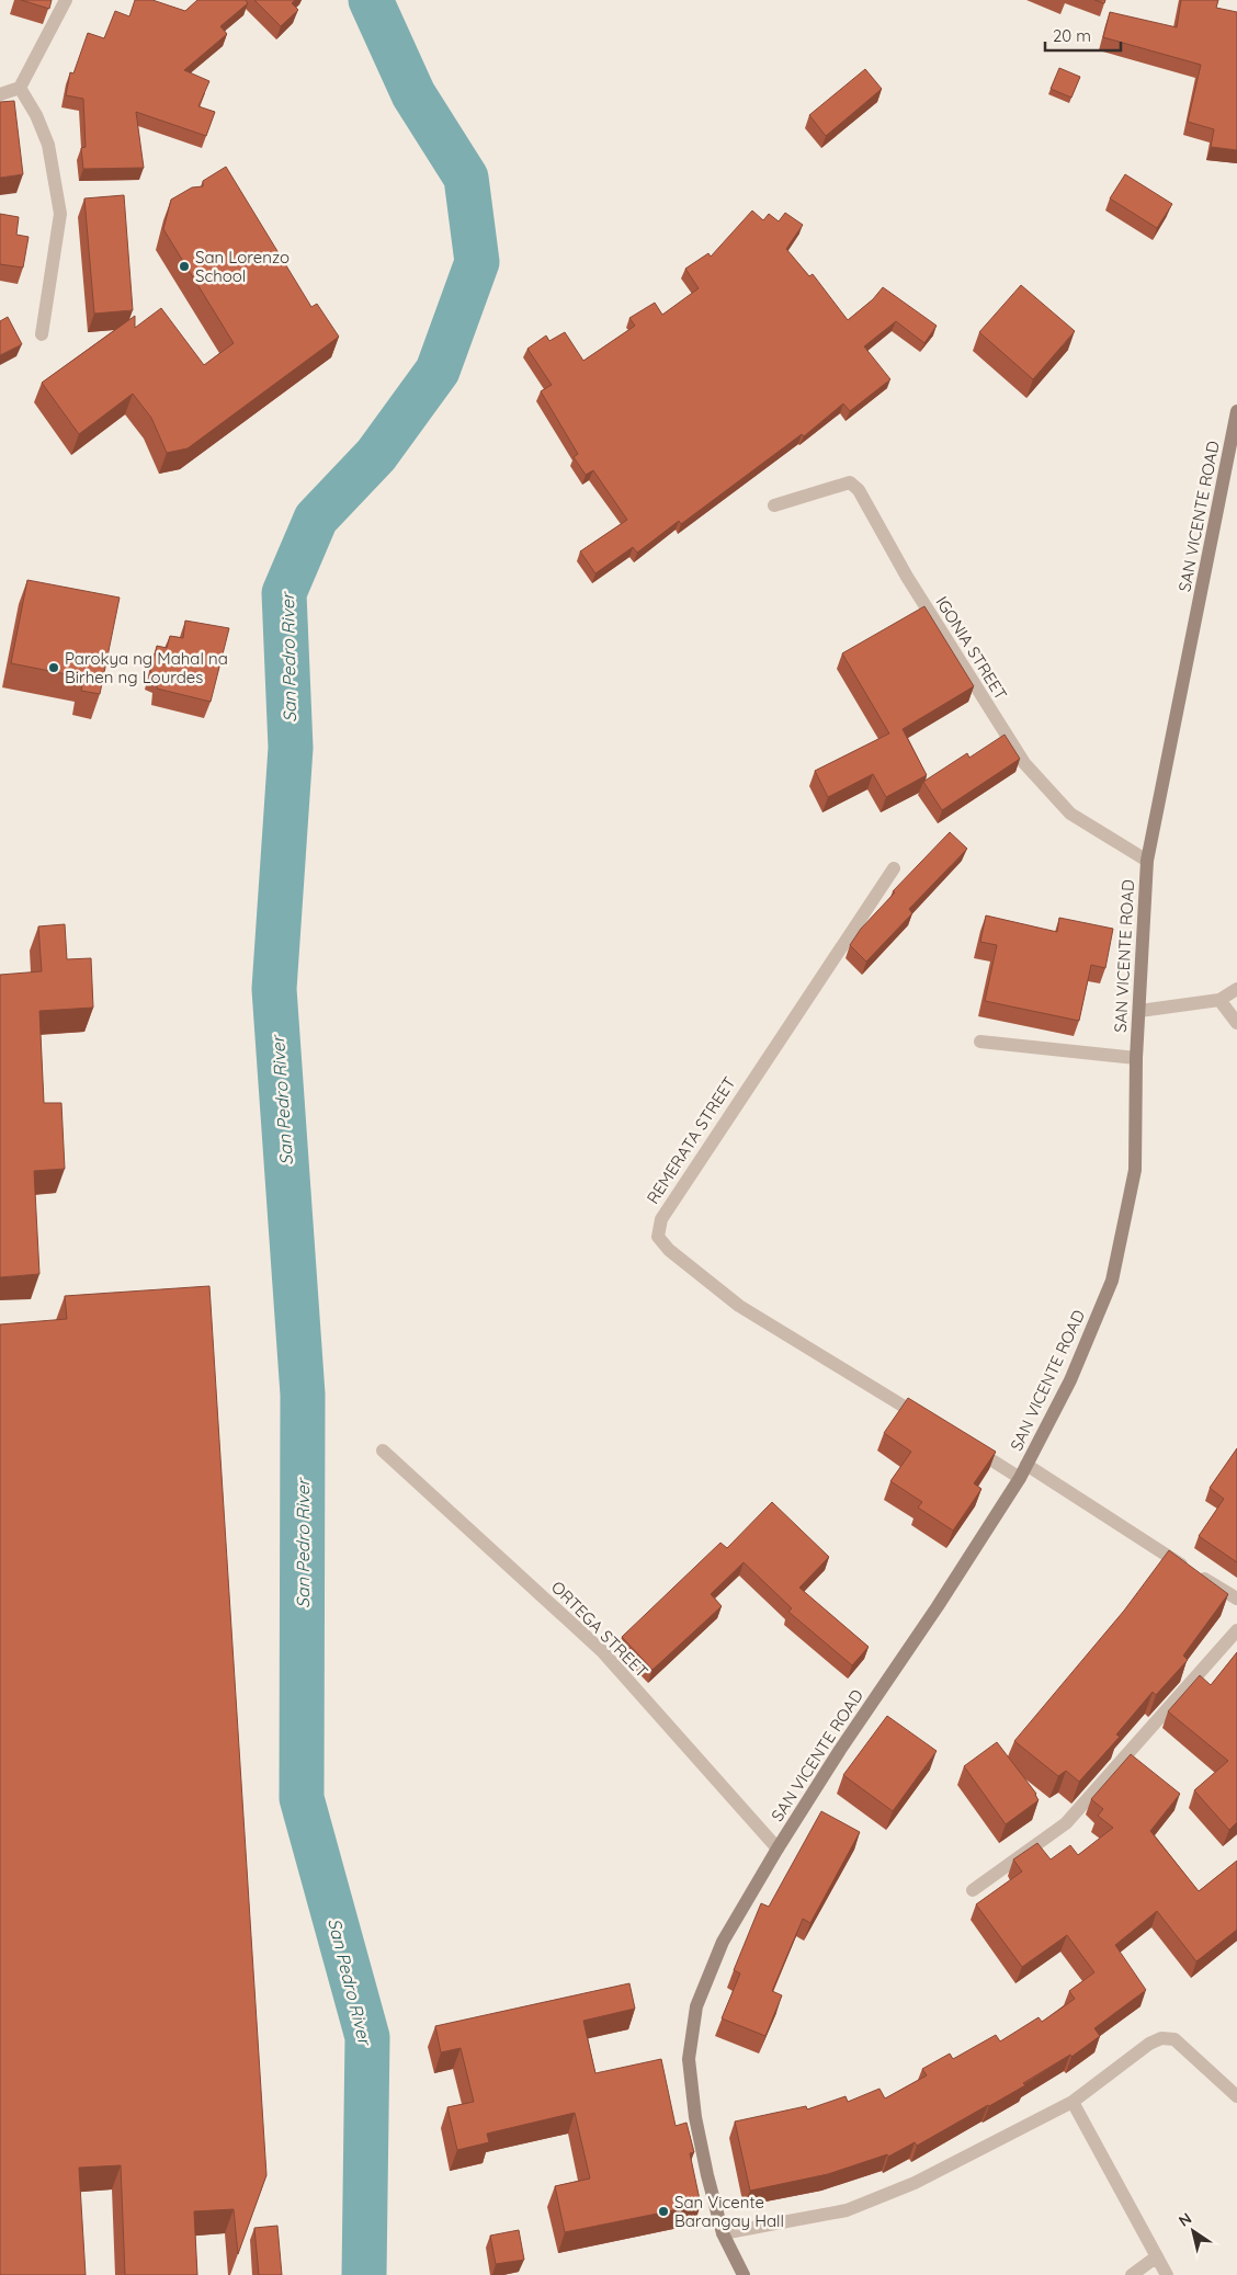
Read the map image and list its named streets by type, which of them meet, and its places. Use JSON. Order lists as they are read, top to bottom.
{
  "streets": {
    "main road": ["SAN VICENTE ROAD"],
    "street": ["IGONIA STREET", "REMERATA STREET", "ORTEGA STREET"]
  },
  "crossings": [
    ["SAN VICENTE ROAD", "IGONIA STREET"],
    ["SAN VICENTE ROAD", "ORTEGA STREET"]
  ],
  "water": ["San Pedro River"],
  "places": ["San Lorenzo School", "Parokya ng Mahal na Birhen ng Lourdes", "San Vicente Barangay Hall"],
  "scale_bar": "20 m",
  "north": "top left"
}
